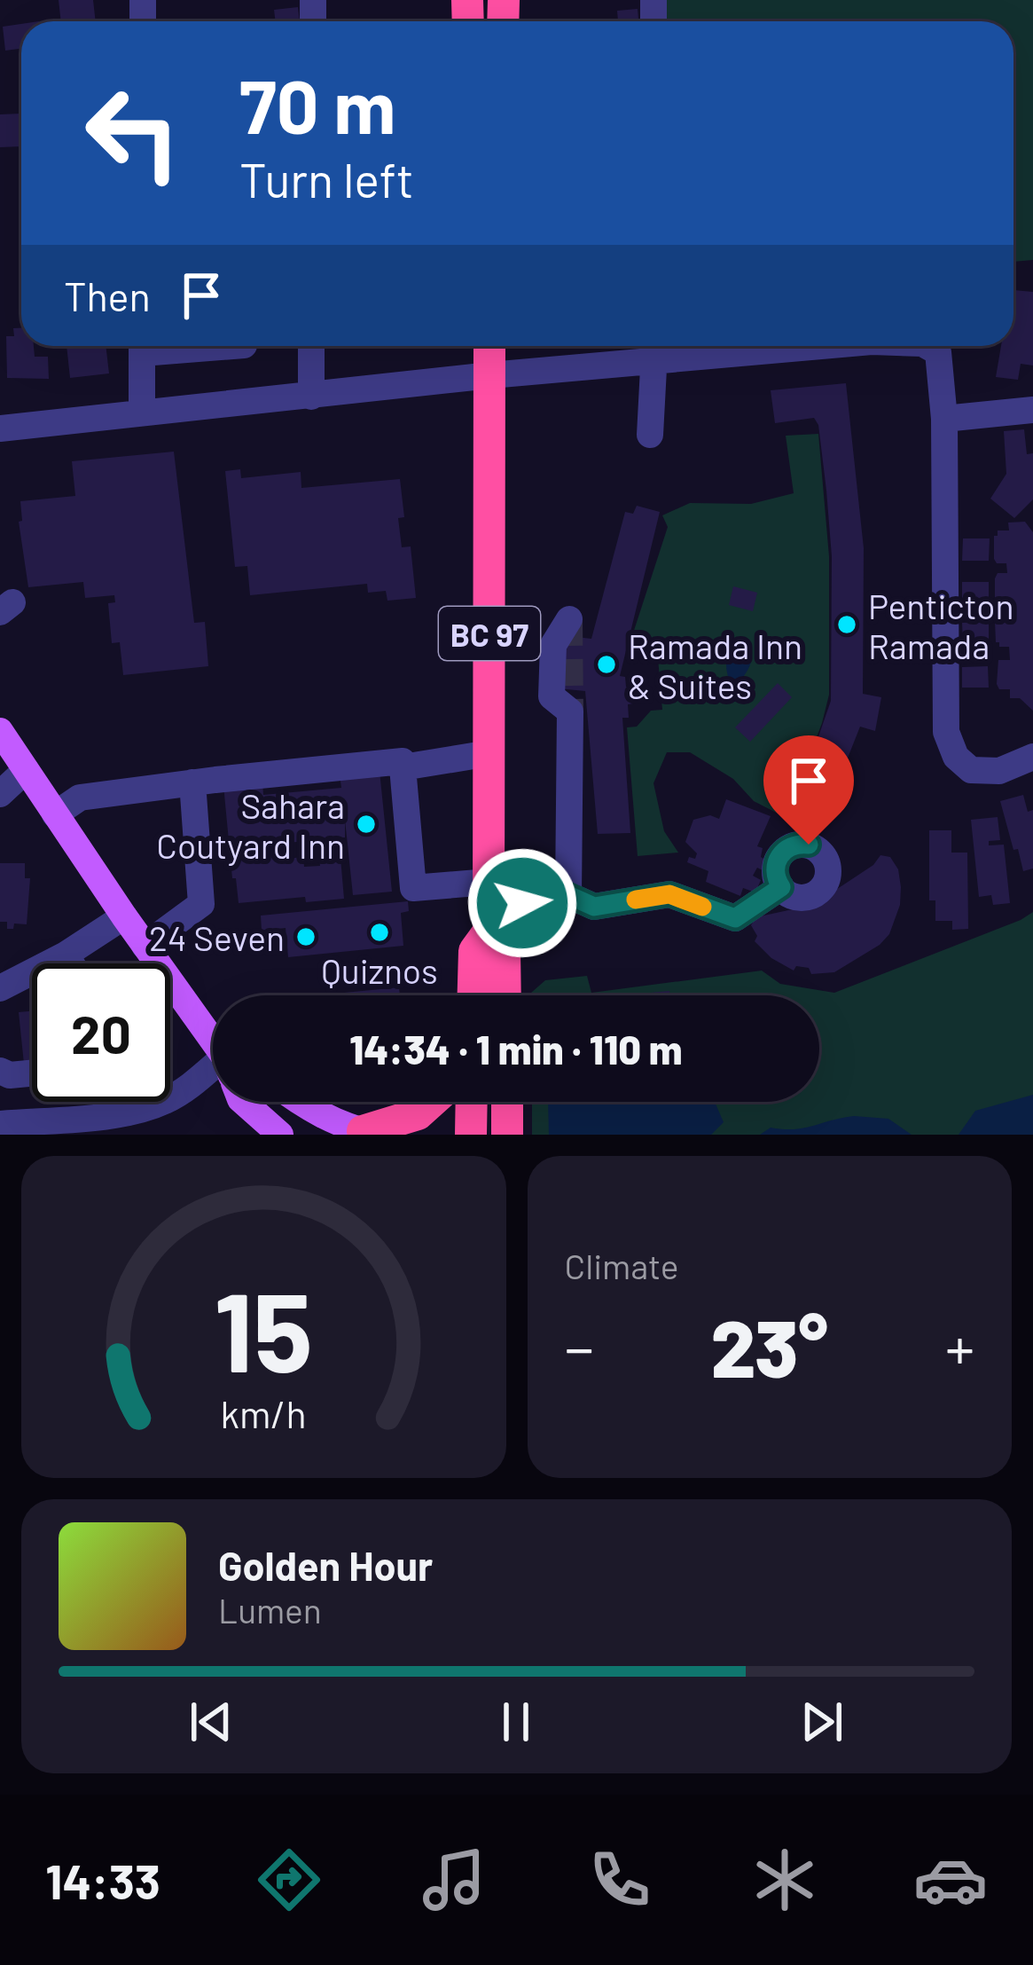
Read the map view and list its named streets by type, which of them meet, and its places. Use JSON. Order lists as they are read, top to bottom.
{
  "streets": {
    "highway": ["BC 97"]
  },
  "places": [
    "Penticton Ramada",
    "Ramada Inn & Suites",
    "Sahara Coutyard Inn",
    "Quiznos",
    "24 Seven"
  ],
  "page": {
    "turn": ["70 m", "Turn left"],
    "then": "Then",
    "limit": "20",
    "trip": "14:34 · 1 min · 110 m",
    "tile": "Climate",
    "heat": ["−", "23°", "+"],
    "song": ["Golden Hour", "Lumen"],
    "tabs": "14:33",
    "gauge": ["15", "km/h"]
  }
}
